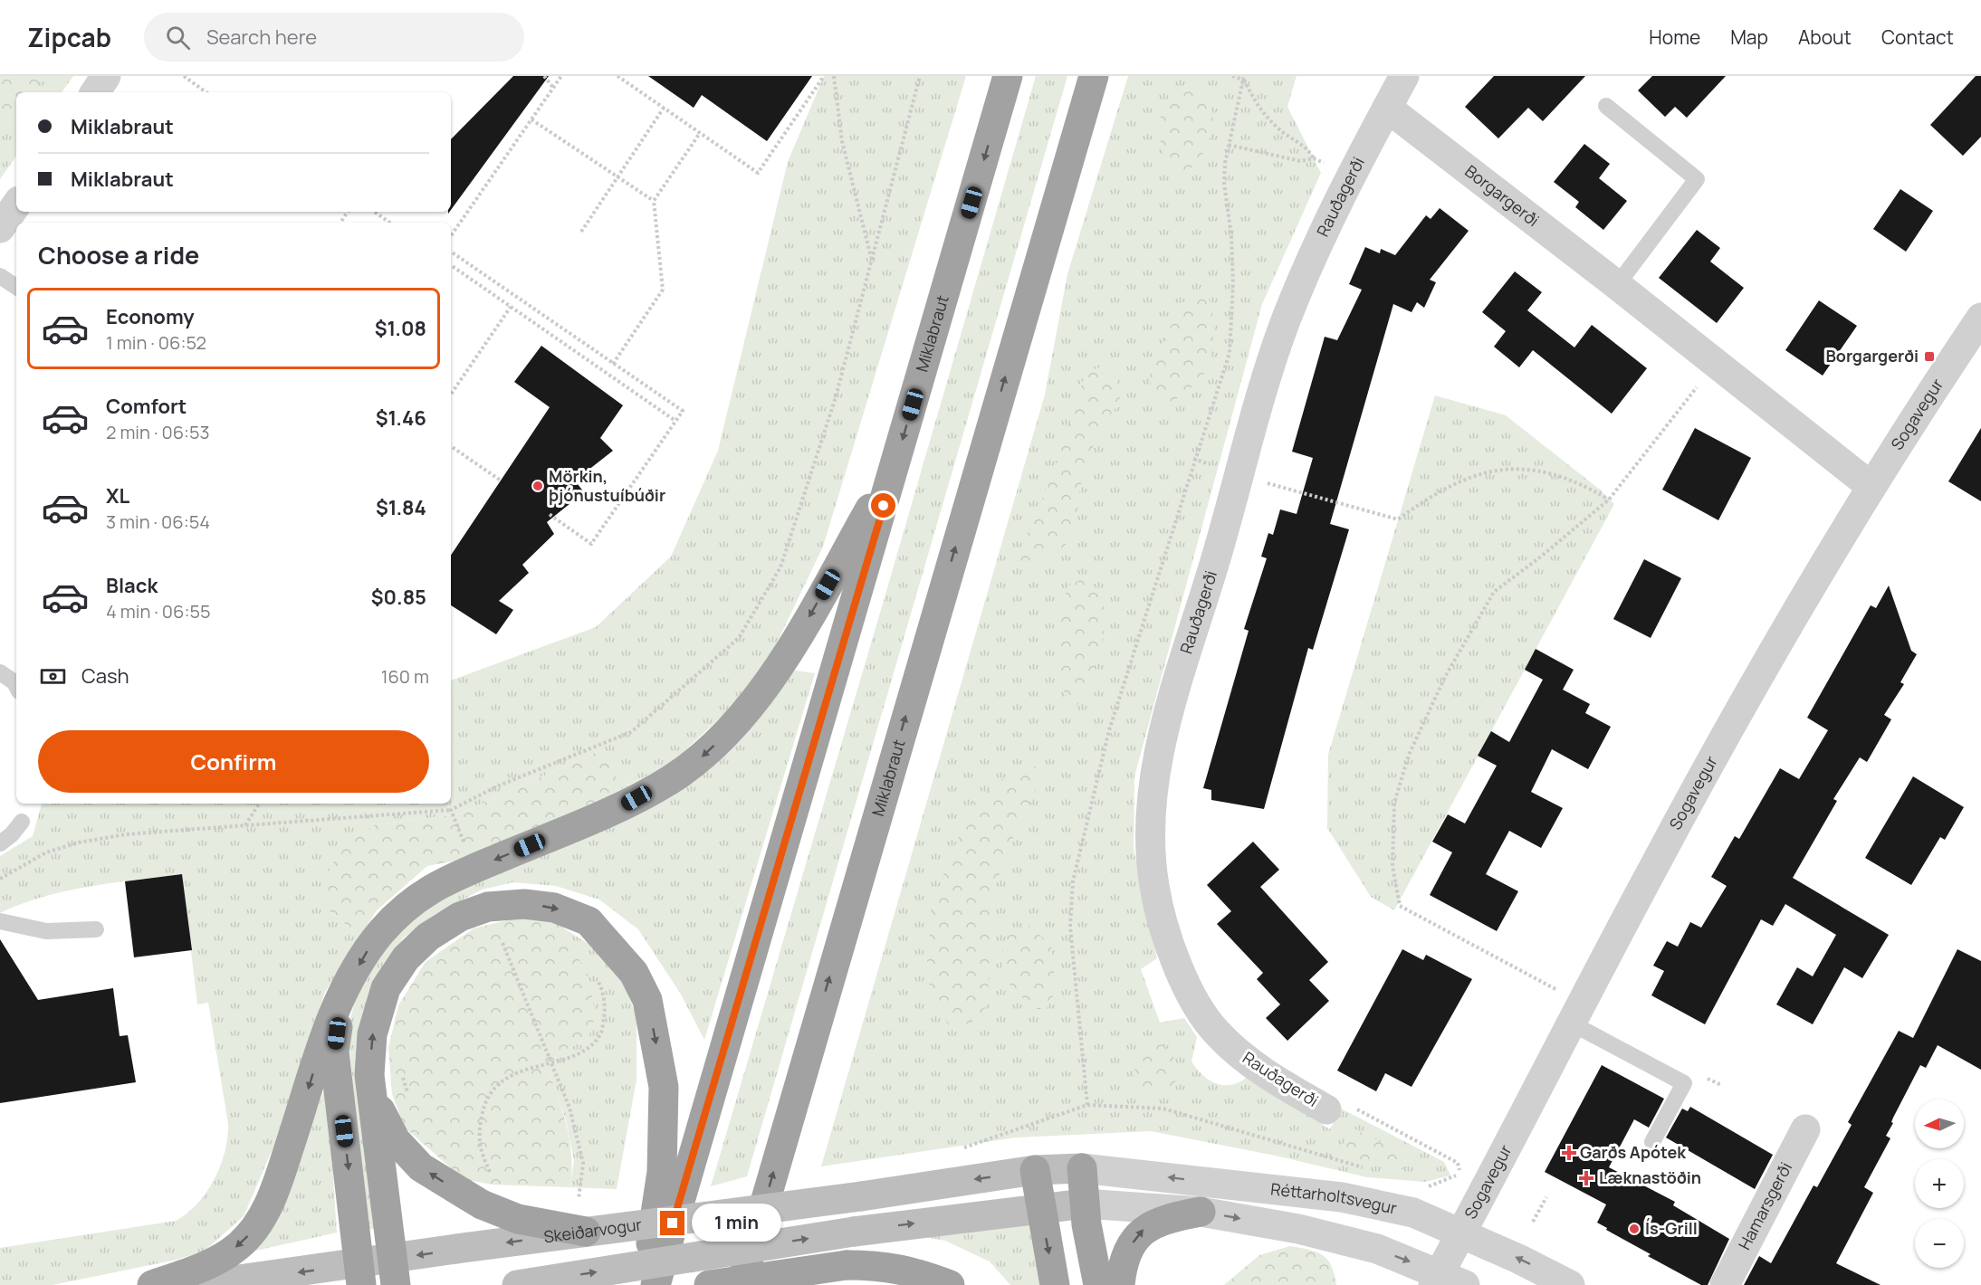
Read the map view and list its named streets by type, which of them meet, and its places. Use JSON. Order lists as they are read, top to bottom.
{
  "streets": {
    "highway": ["Miklabraut"],
    "main road": ["Skeiðarvogur"],
    "street": [
      "Borgargerði",
      "Rauðagerði",
      "Sogavegur",
      "Réttarholtsvegur",
      "Hamarsgerði"
    ]
  },
  "crossings": [
    ["Borgargerði", "Rauðagerði"],
    ["Borgargerði", "Sogavegur"],
    ["Sogavegur", "Réttarholtsvegur"],
    ["Réttarholtsvegur", "Skeiðarvogur"]
  ],
  "places": {
    "transit": ["Borgargerði"],
    "other": ["Mörkin, þjónustuíbúðir", "Ís-Grill"],
    "health": ["Garðs Apótek", "Læknastöðin"]
  },
  "north": "left",
  "page": {
    "header": "Zipcab",
    "search": "Search here",
    "nav": [
      "Home",
      "Map",
      "About",
      "Contact"
    ],
    "banner": ["Miklabraut", "Miklabraut"],
    "heading": "Choose a ride",
    "list": [
      {
        "name": "Economy",
        "note": "1 min · 06:52",
        "value": "$1.08"
      },
      {
        "name": "Comfort",
        "note": "2 min · 06:53",
        "value": "$1.46"
      },
      {
        "name": "XL",
        "note": "3 min · 06:54",
        "value": "$1.84"
      },
      {
        "name": "Black",
        "note": "4 min · 06:55",
        "value": "$0.85"
      }
    ],
    "pay": ["Cash", "160 m"],
    "buttons": "Confirm",
    "map_buttons": ["+", "−"],
    "bubble": "1 min"
  }
}
